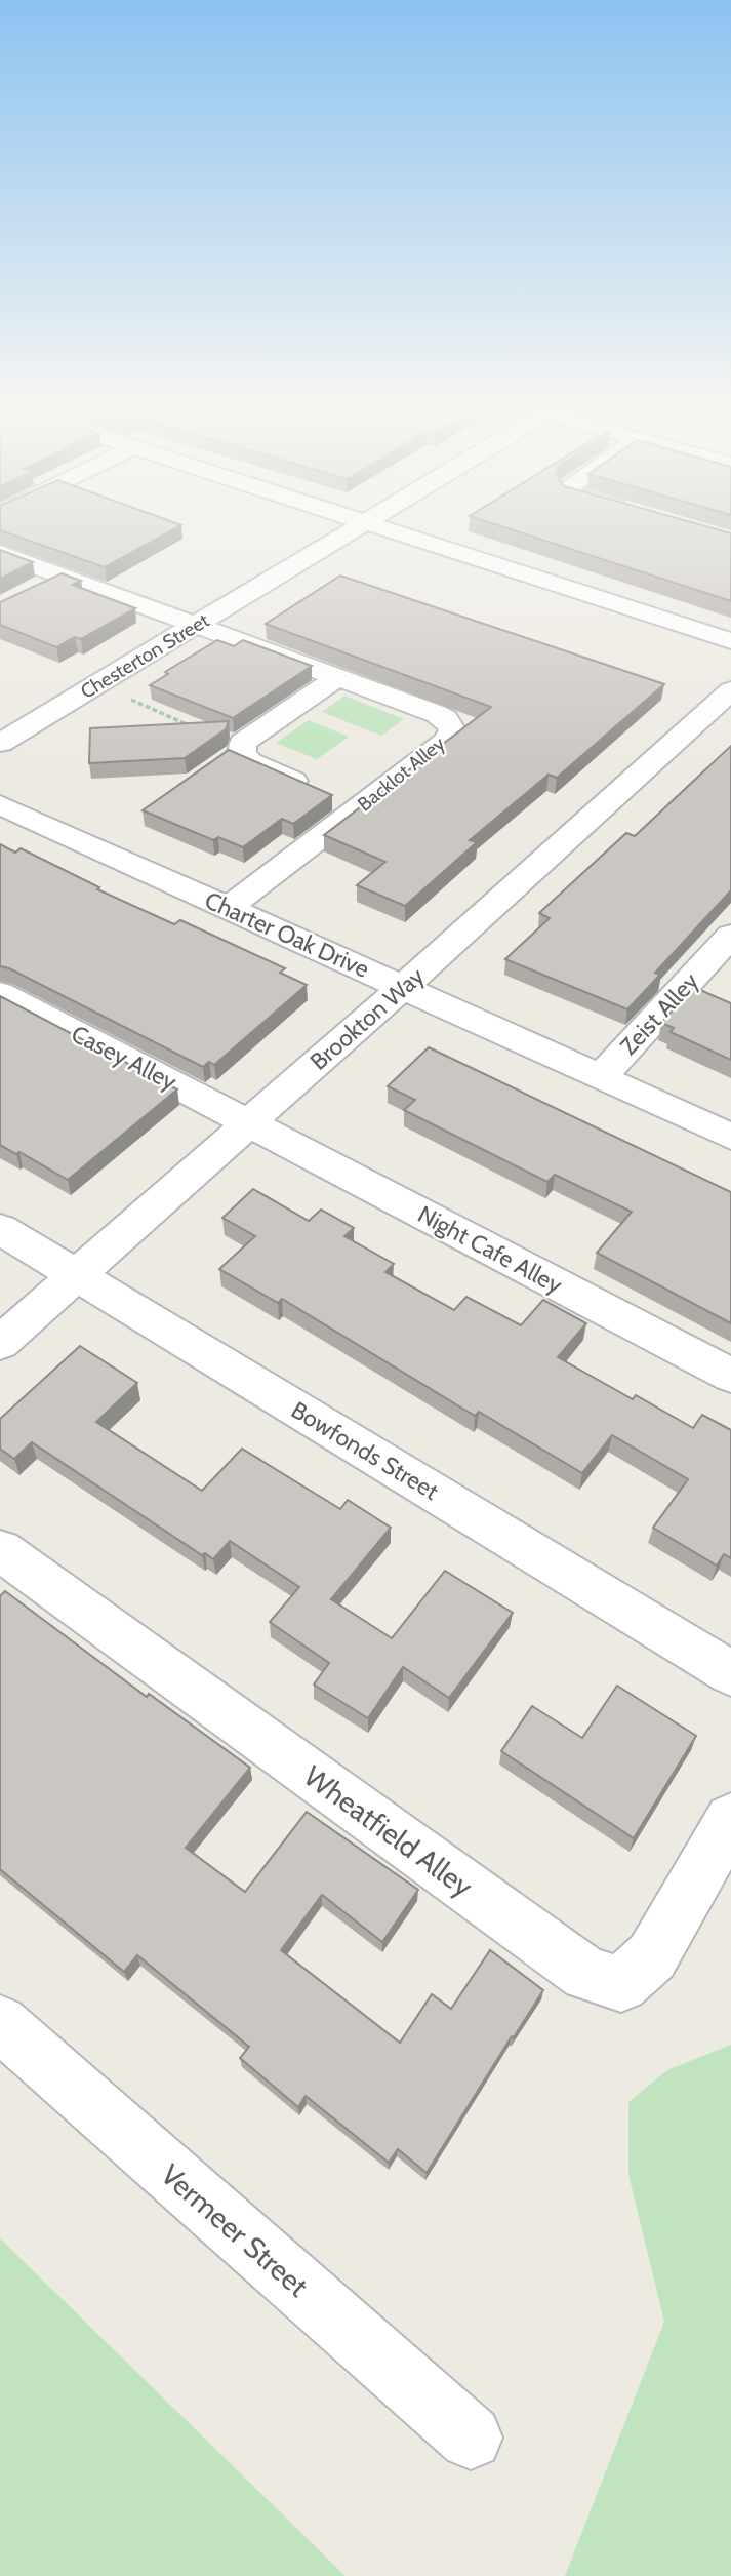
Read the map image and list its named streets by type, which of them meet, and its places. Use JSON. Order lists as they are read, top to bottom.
{
  "streets": {
    "street": [
      "Chesterton Street",
      "Backlot Alley",
      "Charter Oak Drive",
      "Zeist Alley",
      "Brookton Way",
      "Casey Alley",
      "Night Cafe Alley",
      "Bowfonds Street",
      "Wheatfield Alley",
      "Vermeer Street"
    ]
  },
  "crossings": [
    ["Chesterton Street", "Backlot Alley"],
    ["Backlot Alley", "Charter Oak Drive"],
    ["Charter Oak Drive", "Zeist Alley"],
    ["Charter Oak Drive", "Brookton Way"],
    ["Brookton Way", "Casey Alley"],
    ["Brookton Way", "Night Cafe Alley"],
    ["Brookton Way", "Bowfonds Street"],
    ["Casey Alley", "Night Cafe Alley"]
  ]
}
